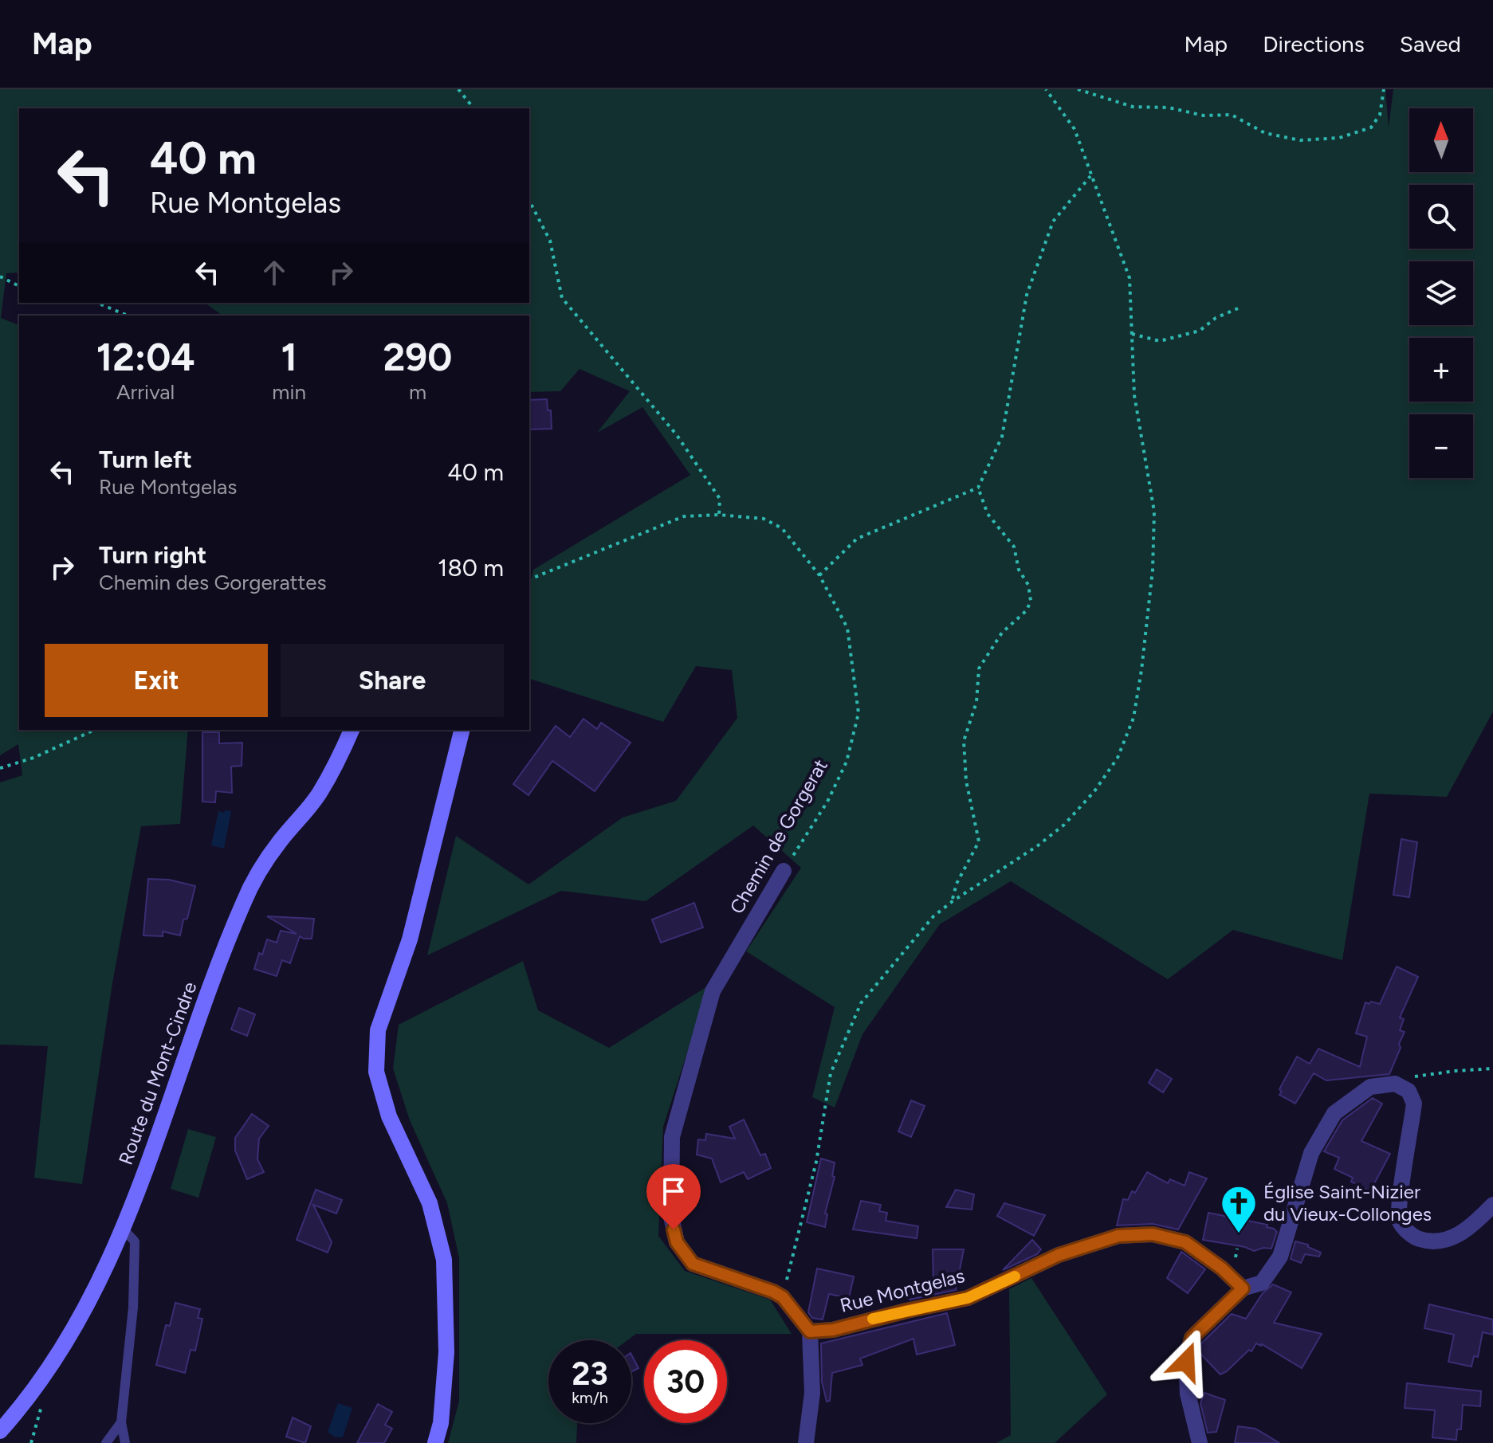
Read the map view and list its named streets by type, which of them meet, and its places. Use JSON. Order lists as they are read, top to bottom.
{
  "streets": {
    "street": ["Chemin de Gorgerat", "Route du Mont-Cindre", "Rue Montgelas"]
  },
  "places": {
    "church": ["Église Saint-Nizier du Vieux-Collonges"]
  },
  "north": "top",
  "page": {
    "header": "Map",
    "nav": ["Map", "Directions", "Saved"],
    "map_buttons": ["+", "−"],
    "turn": ["40 m", "Rue Montgelas"],
    "eta": [
      "12:04",
      "Arrival",
      "1",
      "min",
      "290",
      "m"
    ],
    "list": [
      {
        "name": "Turn left",
        "note": "Rue Montgelas",
        "value": "40 m"
      },
      {
        "name": "Turn right",
        "note": "Chemin des Gorgerattes",
        "value": "180 m"
      }
    ],
    "buttons": ["Exit", "Share"],
    "speed": "23 km/h",
    "limit": "30"
  }
}
